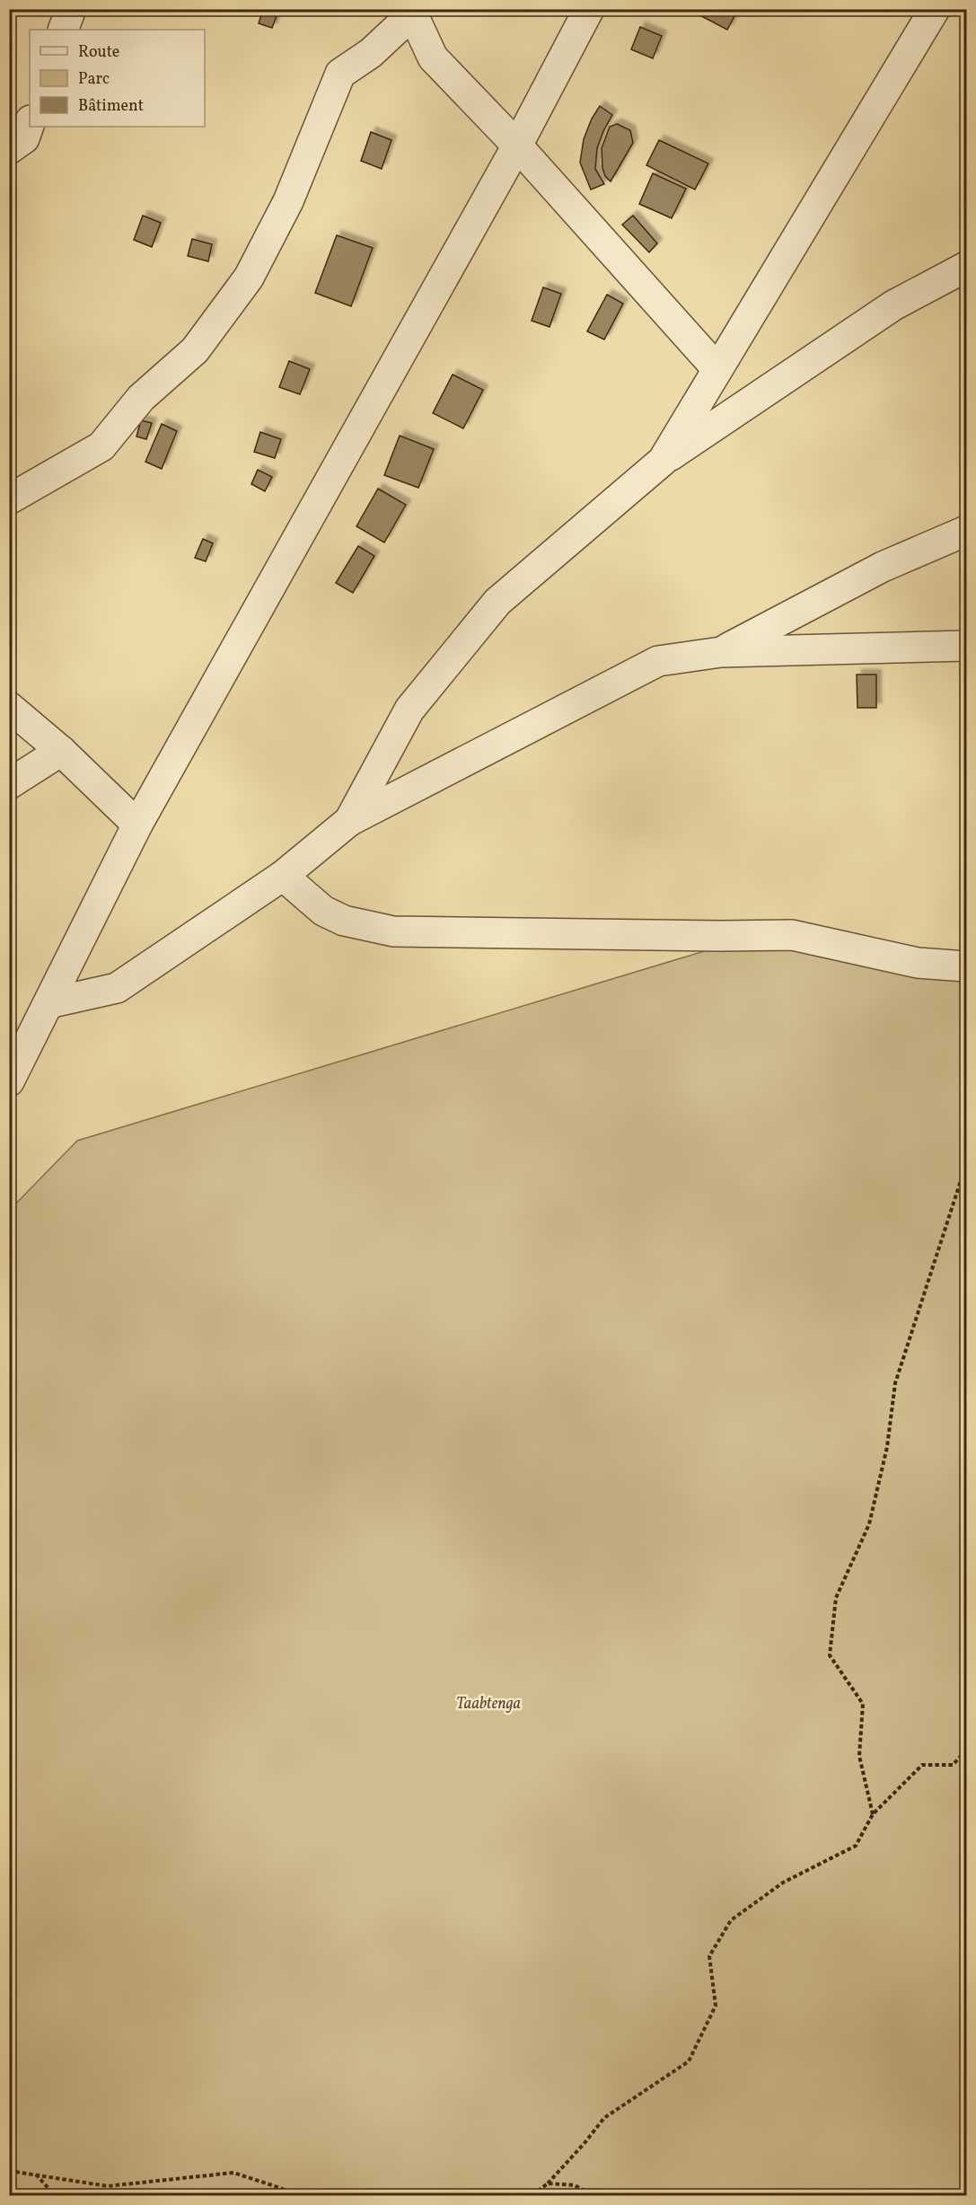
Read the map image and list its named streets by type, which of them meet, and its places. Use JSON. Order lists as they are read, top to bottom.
{
  "parks": ["Taabtenga"],
  "legend": ["Route", "Parc", "Bâtiment"]
}
